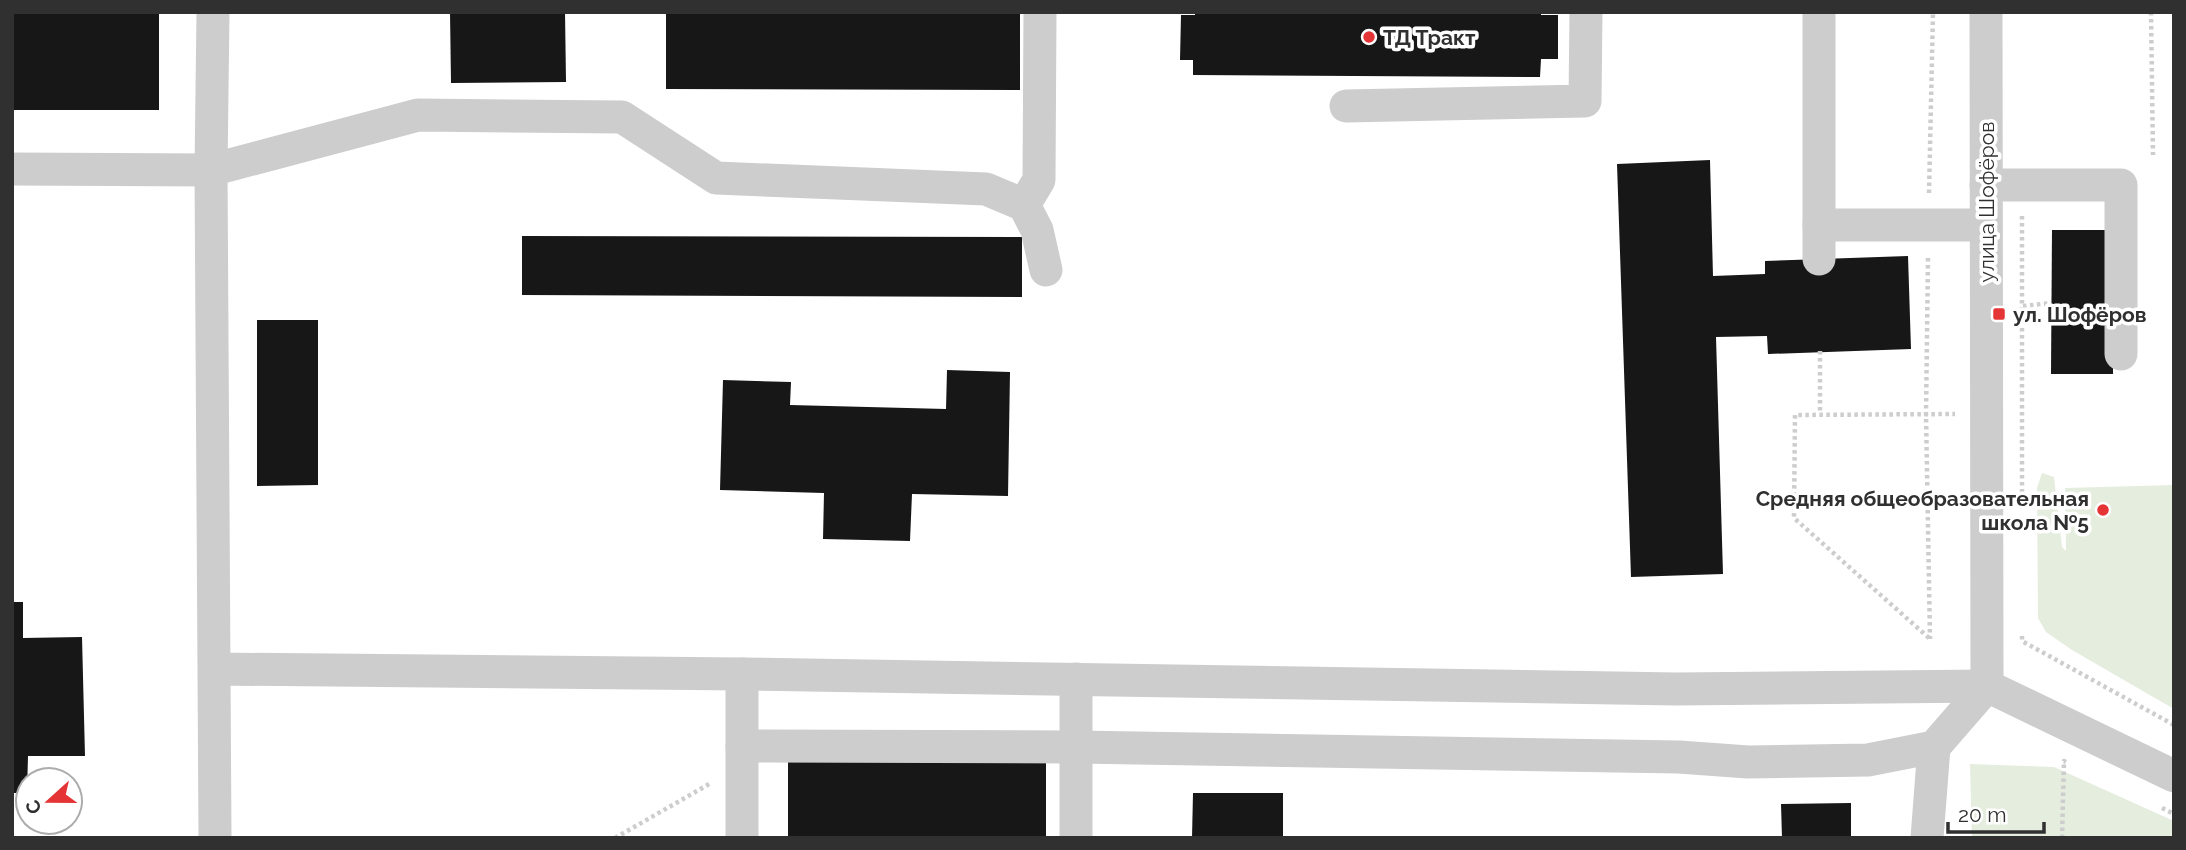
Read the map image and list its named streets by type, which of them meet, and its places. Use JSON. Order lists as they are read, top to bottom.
{
  "streets": {
    "street": ["улица Шофёров"]
  },
  "places": {
    "other": ["ТД Тракт", "Средняя общеобразовательная школа №5"],
    "transit": ["ул. Шофёров"]
  },
  "scale_bar": "20 m",
  "north": "left"
}
